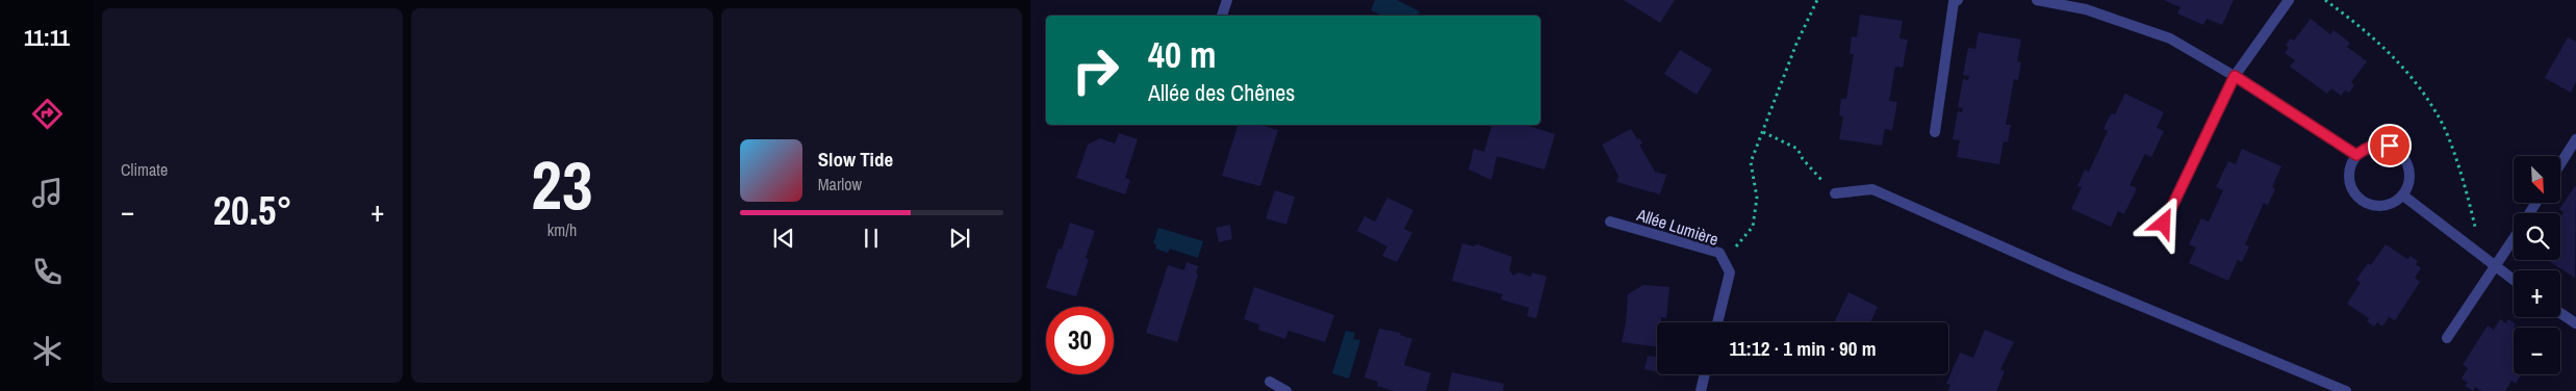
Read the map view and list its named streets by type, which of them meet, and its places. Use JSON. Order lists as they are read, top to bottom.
{
  "streets": {
    "street": ["Allée Lumière"]
  },
  "north": "bottom right",
  "page": {
    "tabs": "11:11",
    "tile": [
      "Climate",
      ["23", "km/h"]
    ],
    "turn": ["40 m", "Allée des Chênes"],
    "song": ["Slow Tide", "Marlow"],
    "map_buttons": ["+", "−"],
    "heat": ["−", "20.5°", "+"],
    "limit": "30",
    "trip": "11:12 · 1 min · 90 m"
  }
}
